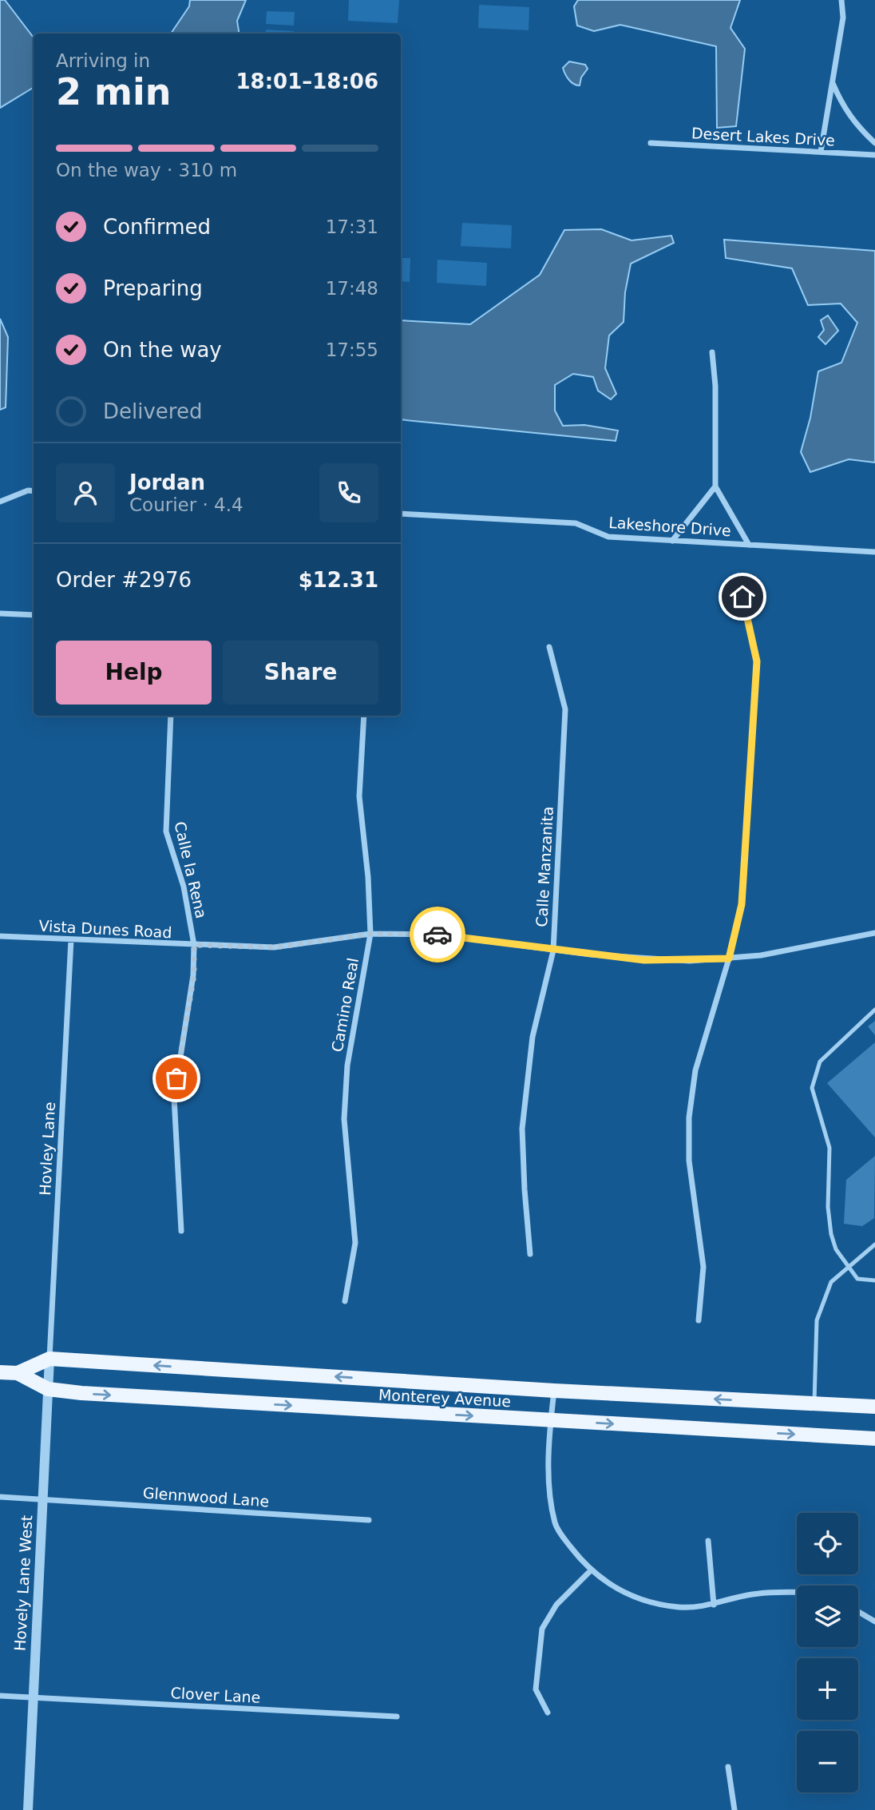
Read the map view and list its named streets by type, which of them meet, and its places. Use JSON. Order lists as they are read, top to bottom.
{
  "streets": {
    "main road": ["Monterey Avenue"],
    "street": [
      "Desert Lakes Drive",
      "Lakeshore Drive",
      "Calle Manzanita",
      "Calle la Rena",
      "Vista Dunes Road",
      "Camino Real",
      "Hovley Lane",
      "Glennwood Lane",
      "Hovely Lane West",
      "Clover Lane"
    ]
  },
  "crossings": [
    ["Calle Manzanita", "Vista Dunes Road"],
    ["Calle la Rena", "Vista Dunes Road"],
    ["Vista Dunes Road", "Camino Real"],
    ["Vista Dunes Road", "Hovley Lane"],
    ["Hovley Lane", "Monterey Avenue"],
    ["Hovley Lane", "Hovely Lane West"],
    ["Monterey Avenue", "Hovely Lane West"],
    ["Glennwood Lane", "Hovely Lane West"],
    ["Hovely Lane West", "Clover Lane"]
  ],
  "page": {
    "heading": ["2 min", "Arriving in", "18:01–18:06"],
    "panel": [
      "Jordan",
      "Courier · 4.4",
      "Order #2976",
      "$12.31"
    ],
    "bar": "On the way · 310 m",
    "list": [
      ["Confirmed", "17:31"],
      ["Preparing", "17:48"],
      ["On the way", "17:55"],
      "Delivered"
    ],
    "buttons": ["Help", "Share"],
    "map_buttons": ["+", "−"]
  }
}
